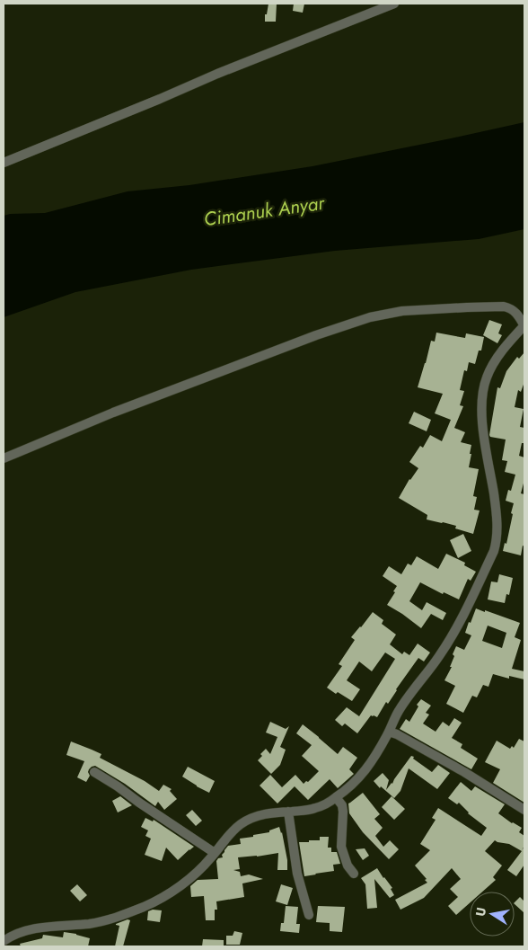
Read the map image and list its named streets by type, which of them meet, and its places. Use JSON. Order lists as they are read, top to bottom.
{
  "water": ["Cimanuk Anyar"],
  "north": "left"
}
